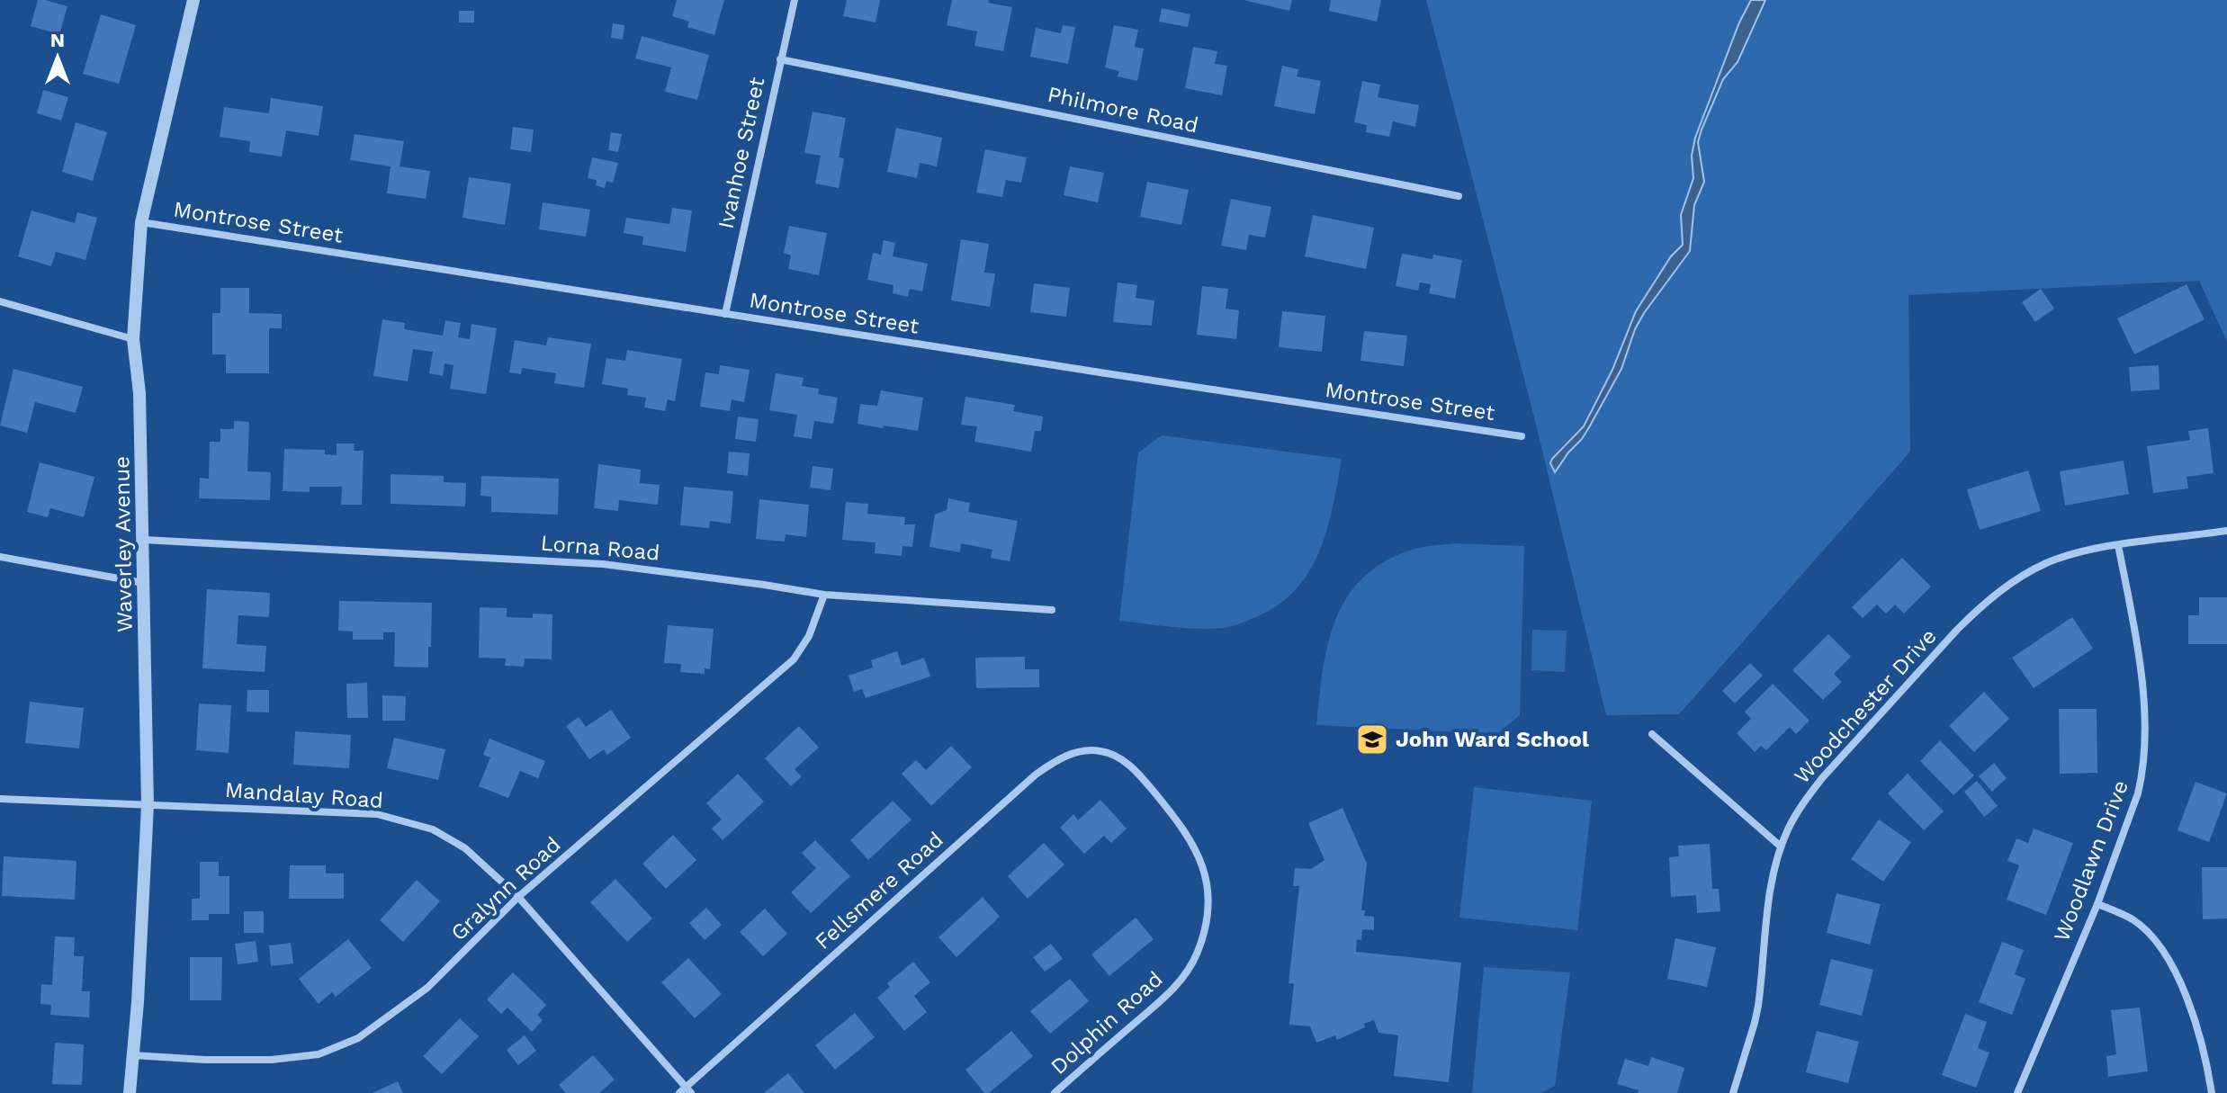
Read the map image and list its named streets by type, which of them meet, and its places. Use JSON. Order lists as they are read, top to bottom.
{
  "streets": {
    "street": [
      "Philmore Road",
      "Ivanhoe Street",
      "Montrose Street",
      "Waverley Avenue",
      "Lorna Road",
      "Woodchester Drive",
      "Mandalay Road",
      "Woodlawn Drive",
      "Gralynn Road",
      "Fellsmere Road",
      "Dolphin Road"
    ]
  },
  "crossings": [
    ["Philmore Road", "Ivanhoe Street"],
    ["Ivanhoe Street", "Montrose Street"],
    ["Montrose Street", "Waverley Avenue"],
    ["Waverley Avenue", "Lorna Road"],
    ["Waverley Avenue", "Mandalay Road"],
    ["Waverley Avenue", "Gralynn Road"],
    ["Lorna Road", "Gralynn Road"],
    ["Woodchester Drive", "Woodlawn Drive"],
    ["Mandalay Road", "Gralynn Road"],
    ["Mandalay Road", "Fellsmere Road"],
    ["Fellsmere Road", "Dolphin Road"]
  ],
  "places": {
    "school or university": ["John Ward School"]
  },
  "north": "top"
}
